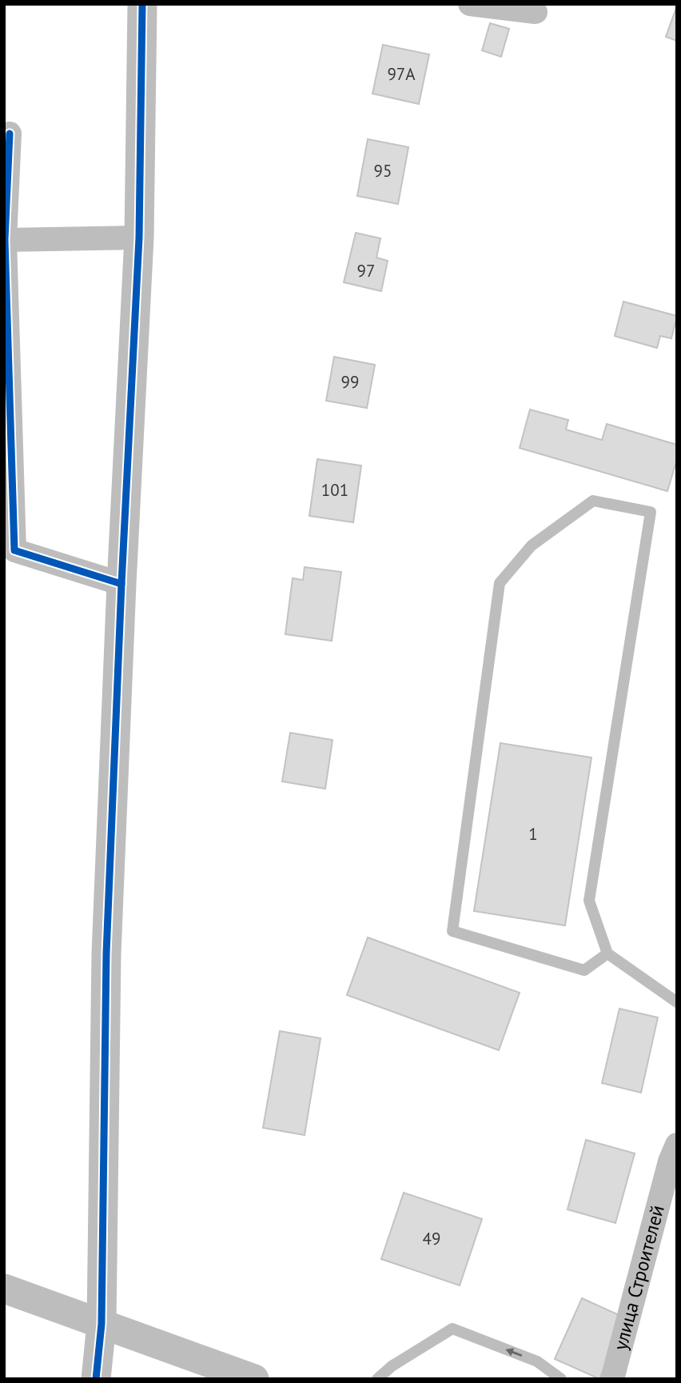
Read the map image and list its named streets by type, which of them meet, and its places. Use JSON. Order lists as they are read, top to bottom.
{
  "streets": {
    "street": ["улица Строителей"]
  },
  "house_numbers": [
    "97А",
    "95",
    "97",
    "99",
    "101",
    "1",
    "49"
  ]
}
